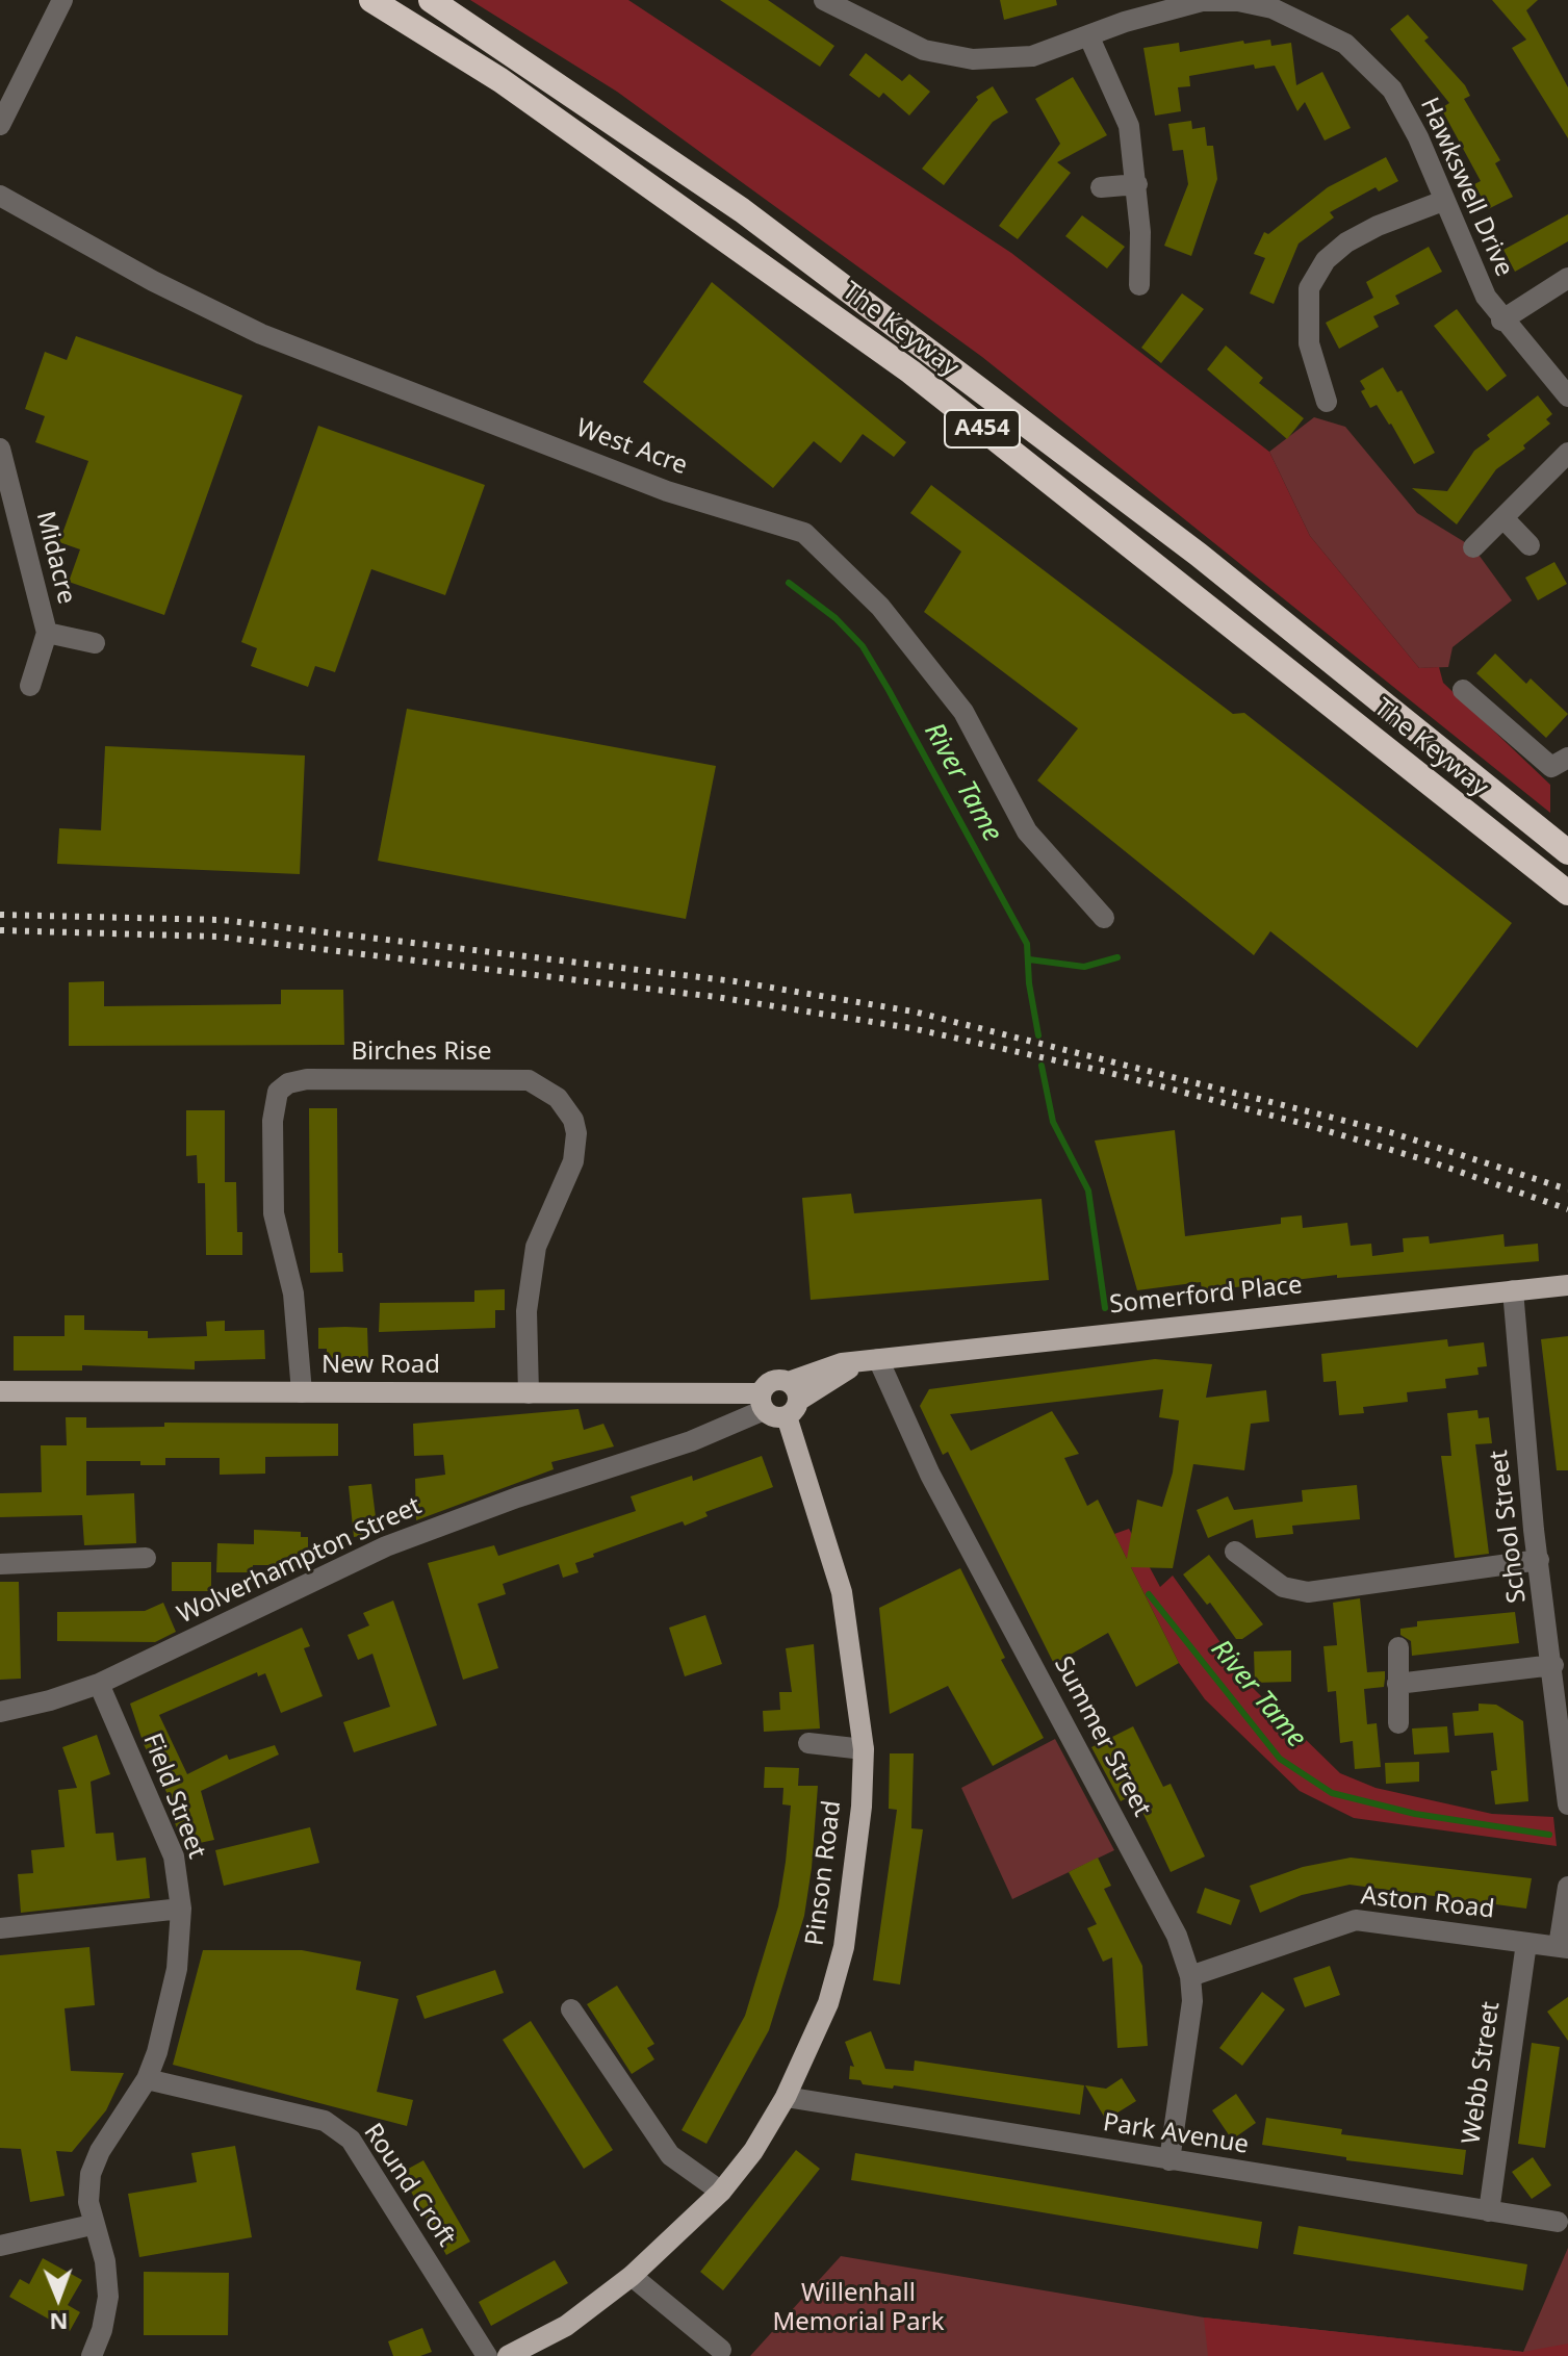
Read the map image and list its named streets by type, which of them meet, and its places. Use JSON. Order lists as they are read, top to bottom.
{
  "streets": {
    "highway": ["The Keyway", "A454"],
    "main road": ["Somerford Place", "New Road", "Pinson Road"],
    "street": [
      "Hawkswell Drive",
      "West Acre",
      "Midacre",
      "Birches Rise",
      "School Street",
      "Wolverhampton Street",
      "Summer Street",
      "Field Street",
      "Aston Road",
      "Webb Street",
      "Park Avenue",
      "Round Croft"
    ]
  },
  "crossings": [
    ["Birches Rise", "New Road"],
    ["Somerford Place", "New Road"],
    ["Somerford Place", "School Street"],
    ["Somerford Place", "Wolverhampton Street"],
    ["Somerford Place", "Summer Street"],
    ["Somerford Place", "Pinson Road"],
    ["New Road", "Wolverhampton Street"],
    ["Wolverhampton Street", "Field Street"],
    ["Summer Street", "Aston Road"],
    ["Summer Street", "Park Avenue"],
    ["Field Street", "Round Croft"],
    ["Pinson Road", "Park Avenue"],
    ["Aston Road", "Webb Street"],
    ["Webb Street", "Park Avenue"]
  ],
  "water": ["River Tame"],
  "parks": ["Willenhall Memorial Park"],
  "north": "bottom"
}
